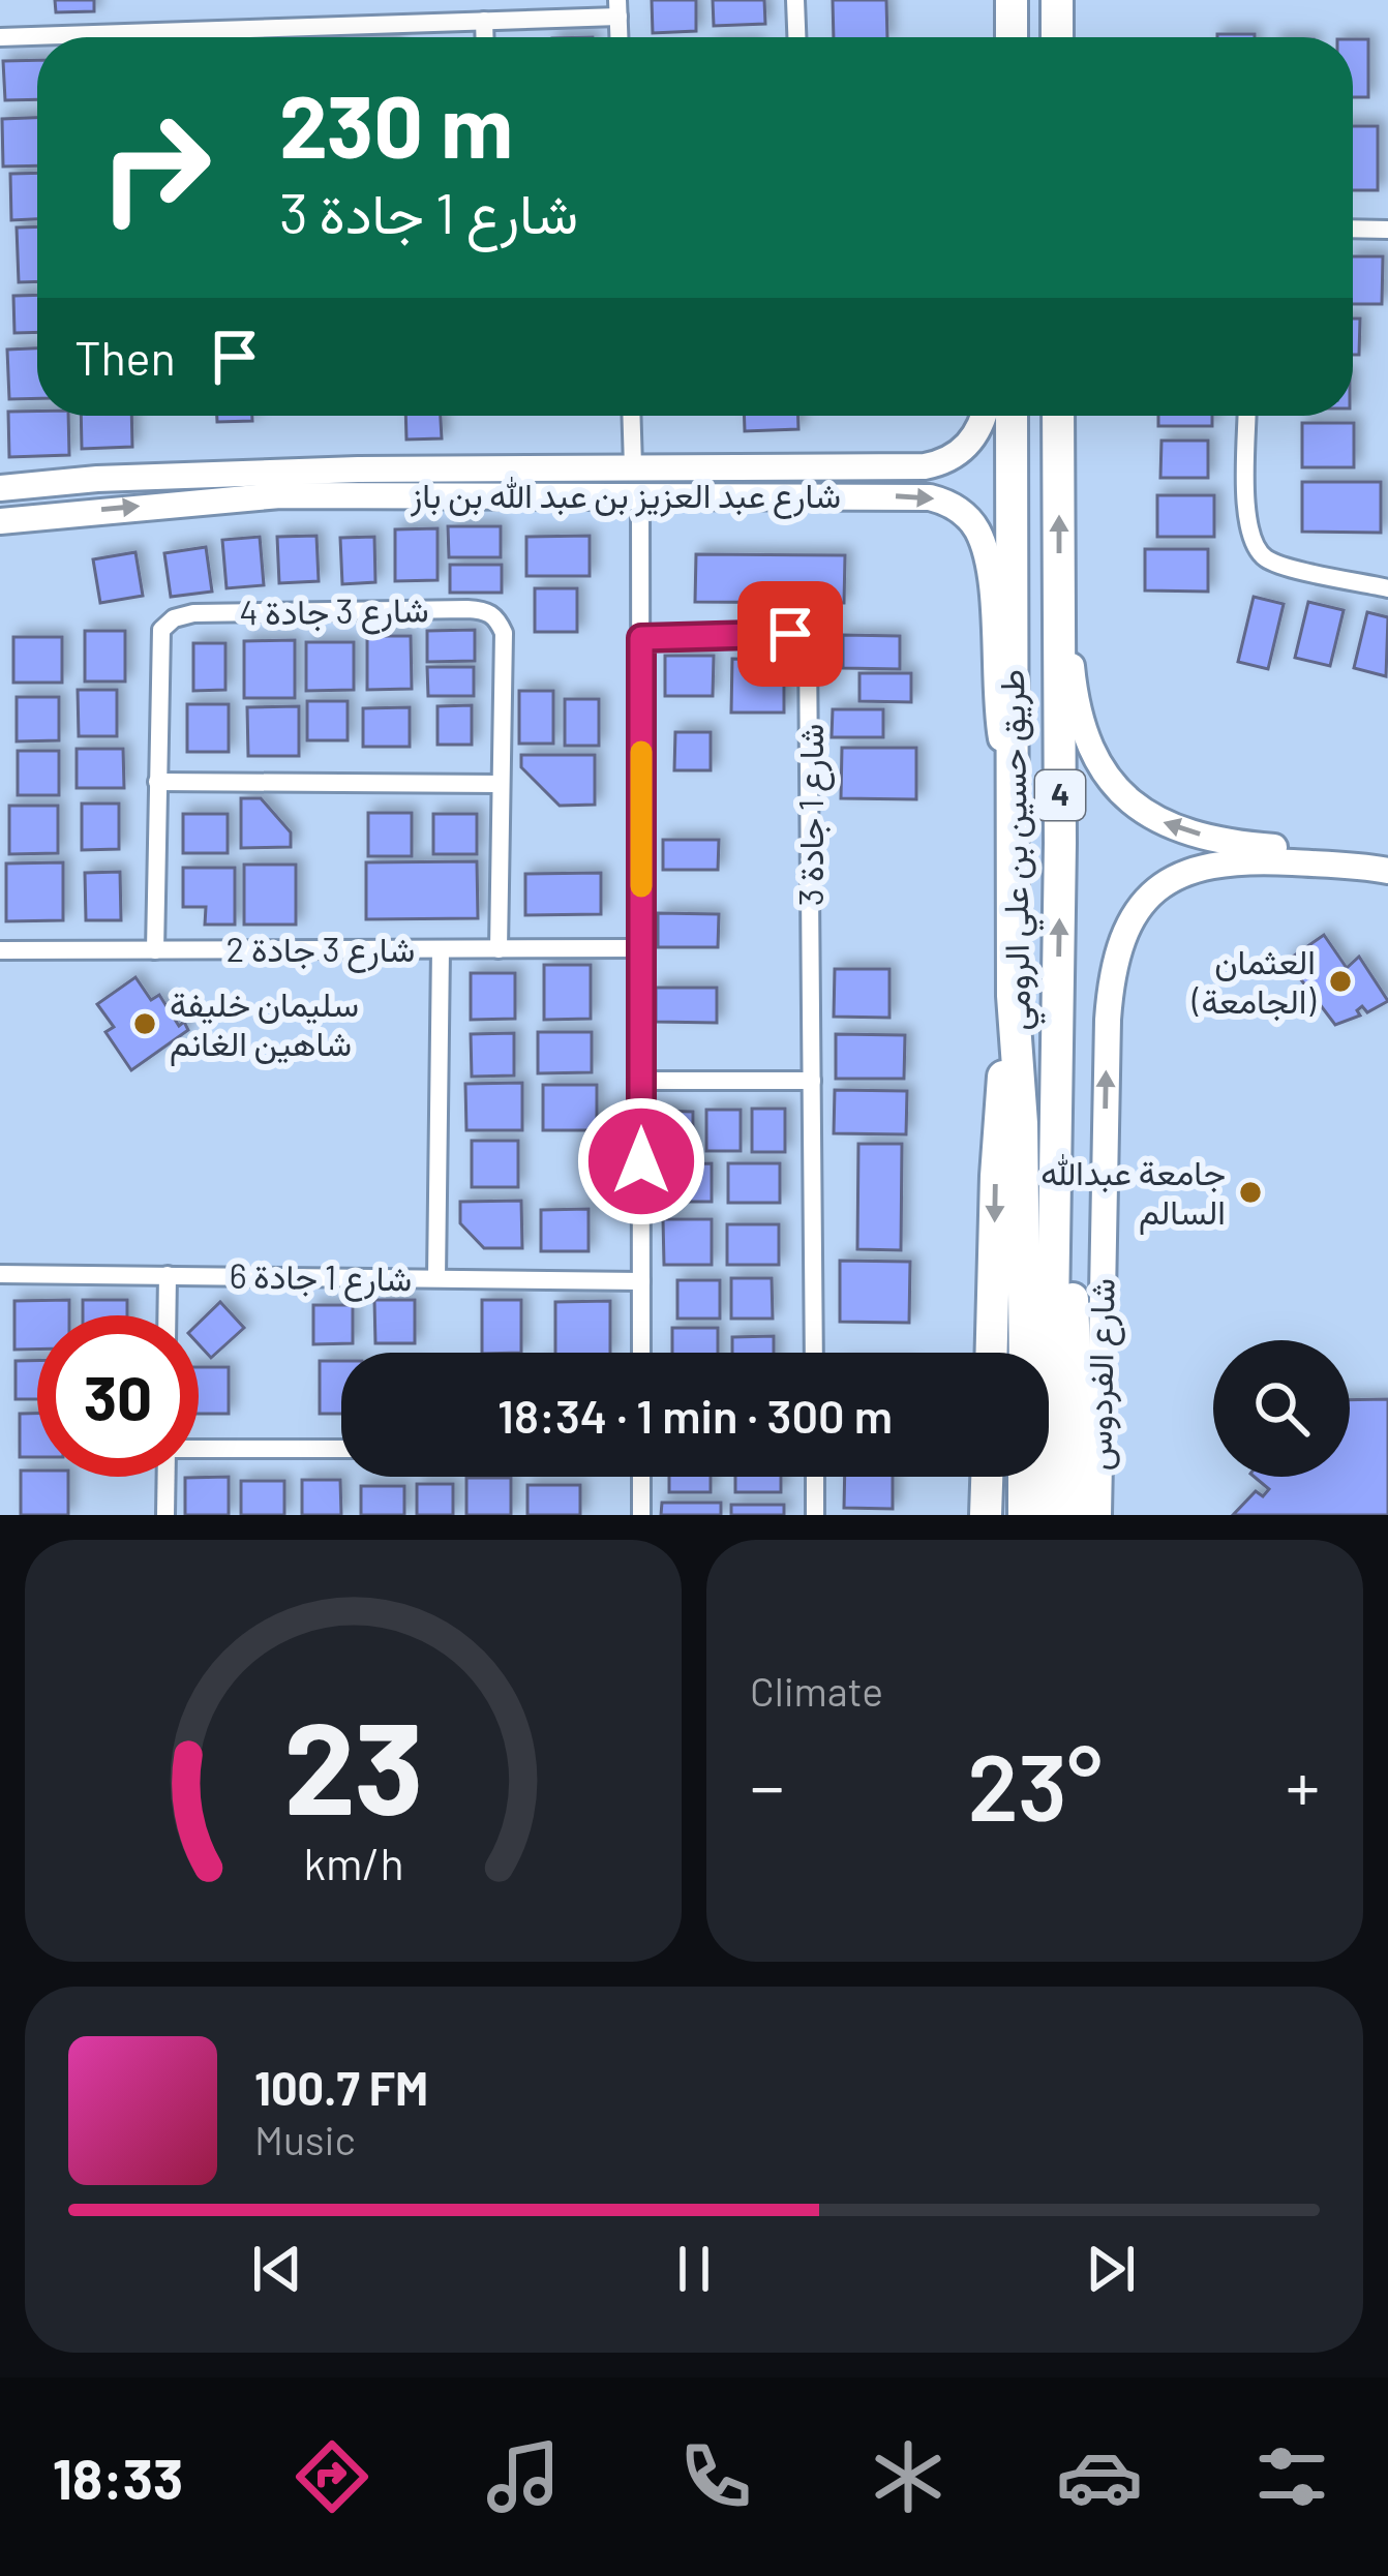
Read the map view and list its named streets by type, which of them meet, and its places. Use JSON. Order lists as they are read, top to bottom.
{
  "streets": {
    "highway": ["4", "طريق حسين بن علي الرومي"],
    "street": [
      "شارع عبد العزيز بن عبد الله بن باز",
      "شارع 3 جادة 4",
      "شارع 1 جادة 3",
      "شارع 3 جادة 2",
      "شارع 1 جادة 6",
      "شارع الفردوس"
    ]
  },
  "crossings": [
    ["شارع عبد العزيز بن عبد الله بن باز", "طريق حسين بن علي الرومي"],
    ["شارع 3 جادة 4", "شارع 3 جادة 2"]
  ],
  "one_way": ["شارع الفردوس"],
  "places": ["العثمان (الجامعة)", "سليمان خليفة شاهين الغانم", "جامعة عبدالله السالم"],
  "page": {
    "turn": ["230 m", "شارع 1 جادة 3"],
    "then": "Then",
    "limit": "30",
    "trip": "18:34 · 1 min · 300 m",
    "tile": "Climate",
    "heat": ["−", "23°", "+"],
    "song": ["100.7 FM", "Music"],
    "tabs": "18:33",
    "gauge": ["23", "km/h"]
  }
}
